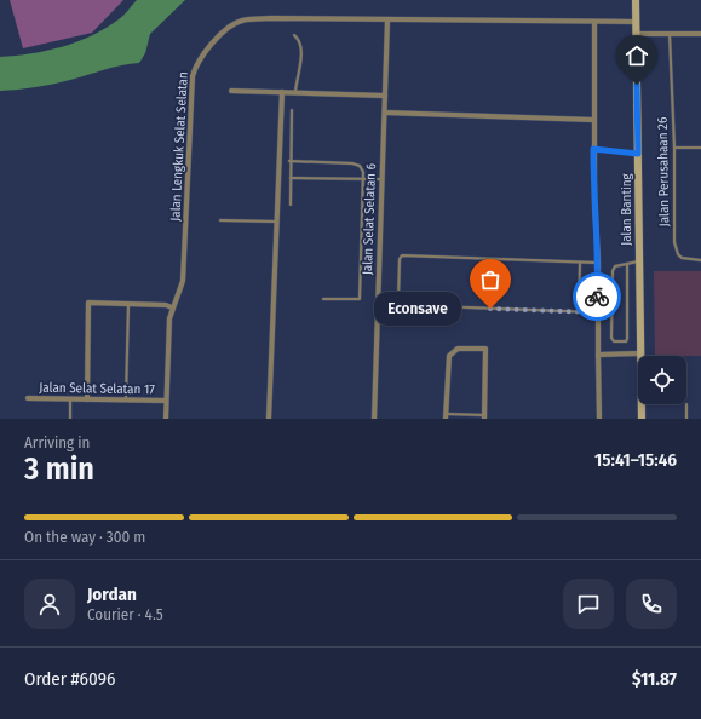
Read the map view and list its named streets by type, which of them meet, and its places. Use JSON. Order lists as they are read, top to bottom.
{
  "streets": {
    "main road": ["Jalan Banting"],
    "street": ["Jalan Lengkuk Selat Selatan", "Jalan Selat Selatan 6", "Jalan Selat Selatan 17"],
    "lane": ["Jalan Perusahaan 26"]
  },
  "crossings": [
    ["Jalan Lengkuk Selat Selatan", "Jalan Banting"],
    ["Jalan Lengkuk Selat Selatan", "Jalan Selat Selatan 6"],
    ["Jalan Lengkuk Selat Selatan", "Jalan Selat Selatan 17"]
  ],
  "places": ["Econsave"],
  "page": {
    "bubble": "Econsave",
    "heading": ["3 min", "Arriving in", "15:41–15:46"],
    "panel": [
      "Jordan",
      "Courier · 4.5",
      "Order #6096",
      "$11.87"
    ],
    "bar": "On the way · 300 m"
  }
}
